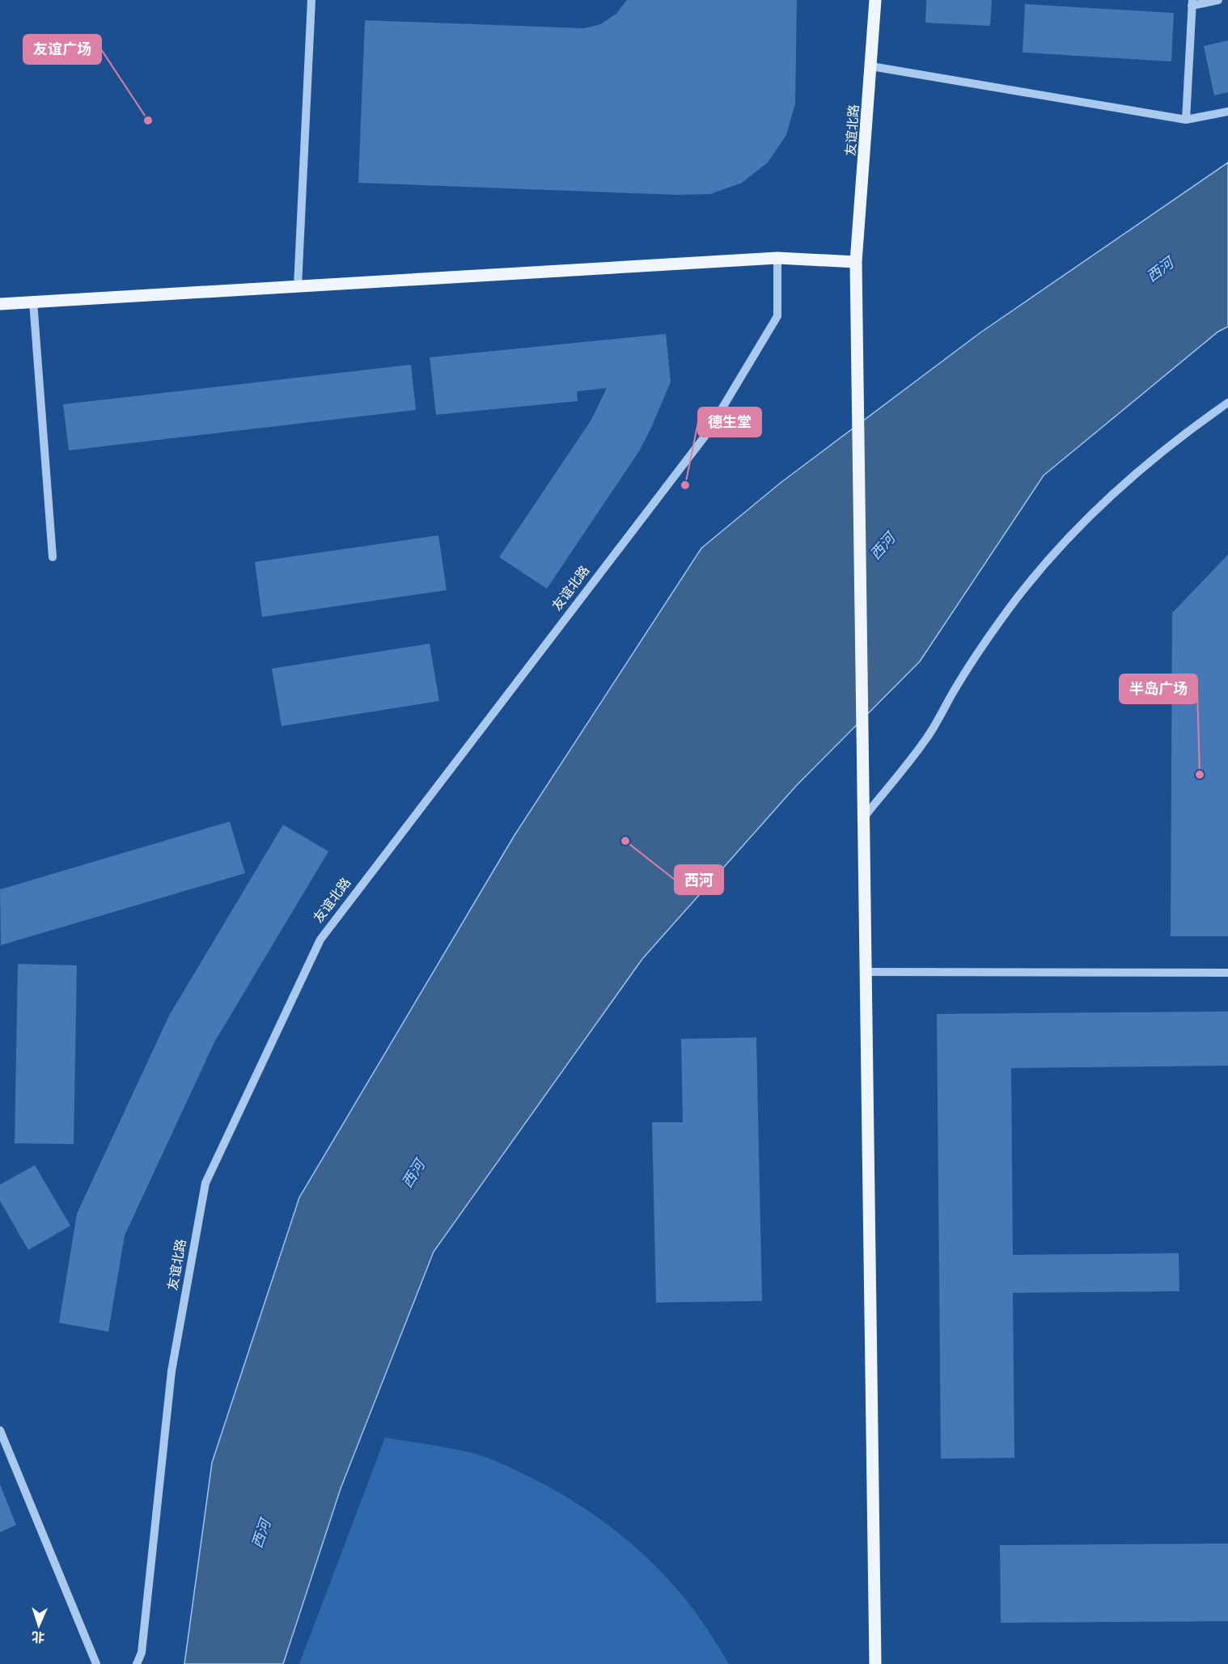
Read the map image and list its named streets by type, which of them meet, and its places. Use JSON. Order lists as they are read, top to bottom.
{
  "streets": {
    "main road": ["友谊北路"]
  },
  "water": ["西河"],
  "places": [
    "友谊广场",
    "德生堂",
    "半岛广场",
    "西河"
  ],
  "north": "bottom"
}
